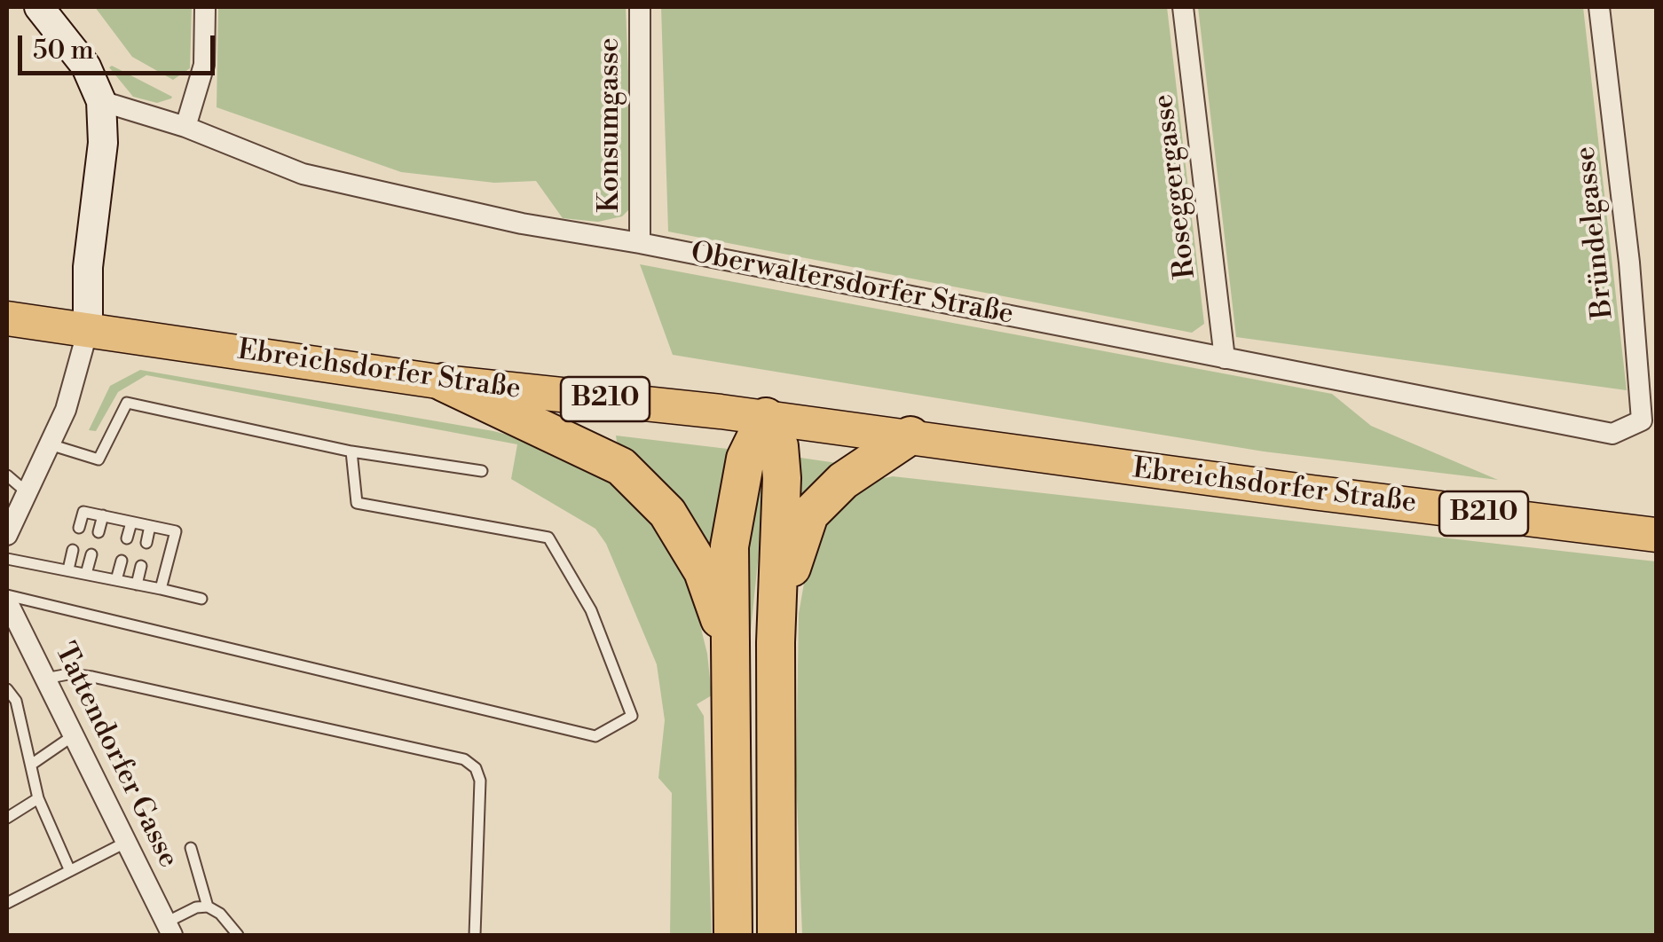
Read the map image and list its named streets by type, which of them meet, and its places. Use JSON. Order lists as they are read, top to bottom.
{
  "streets": {
    "main road": ["Ebreichsdorfer Straße", "B210"],
    "street": [
      "Konsumgasse",
      "Roseggergasse",
      "Bründelgasse",
      "Oberwaltersdorfer Straße",
      "Tattendorfer Gasse"
    ]
  },
  "crossings": [
    ["Konsumgasse", "Oberwaltersdorfer Straße"],
    ["Roseggergasse", "Oberwaltersdorfer Straße"],
    ["Bründelgasse", "Oberwaltersdorfer Straße"]
  ],
  "scale_bar": "50 m"
}
